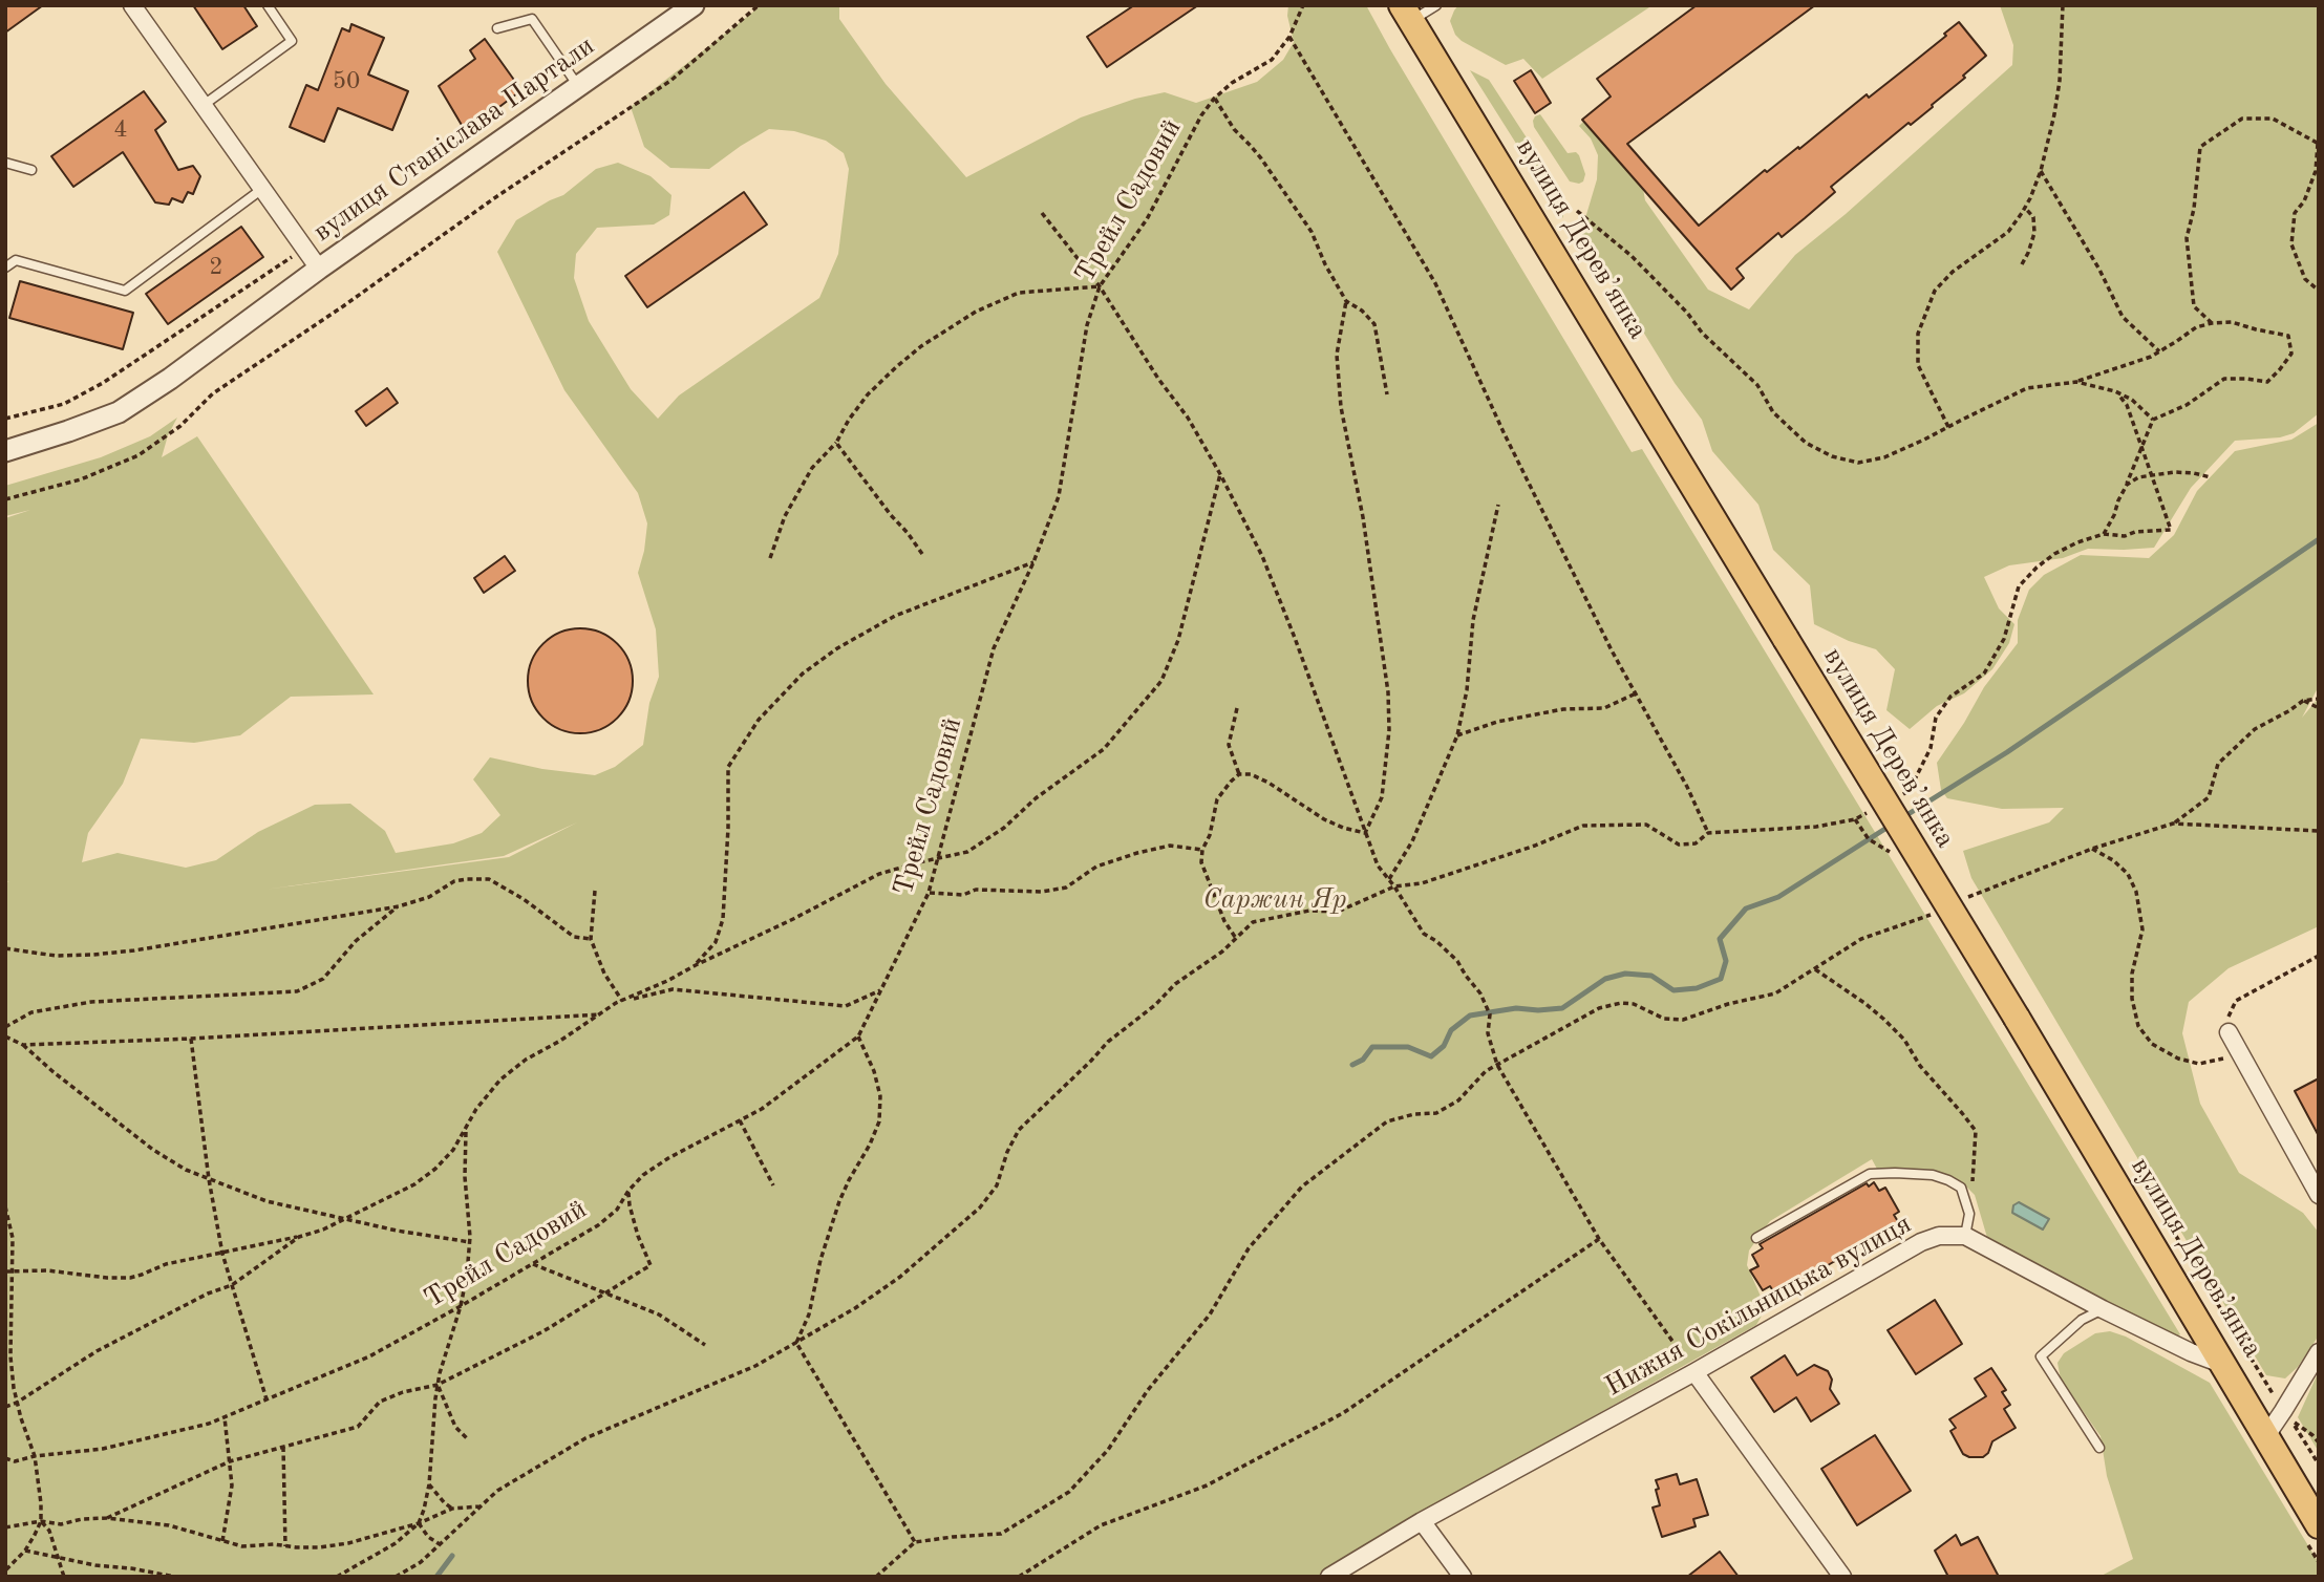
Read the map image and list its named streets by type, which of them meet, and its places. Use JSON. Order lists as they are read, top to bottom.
{
  "streets": {
    "main road": ["вулиця Дерев’янка"],
    "street": ["вулиця Станіслава Партали", "Нижня Сокільницька вулиця"],
    "path": ["Трейл Садовий"]
  },
  "parks": ["Саржин Яр"],
  "house_numbers": ["50", "4", "2"]
}
